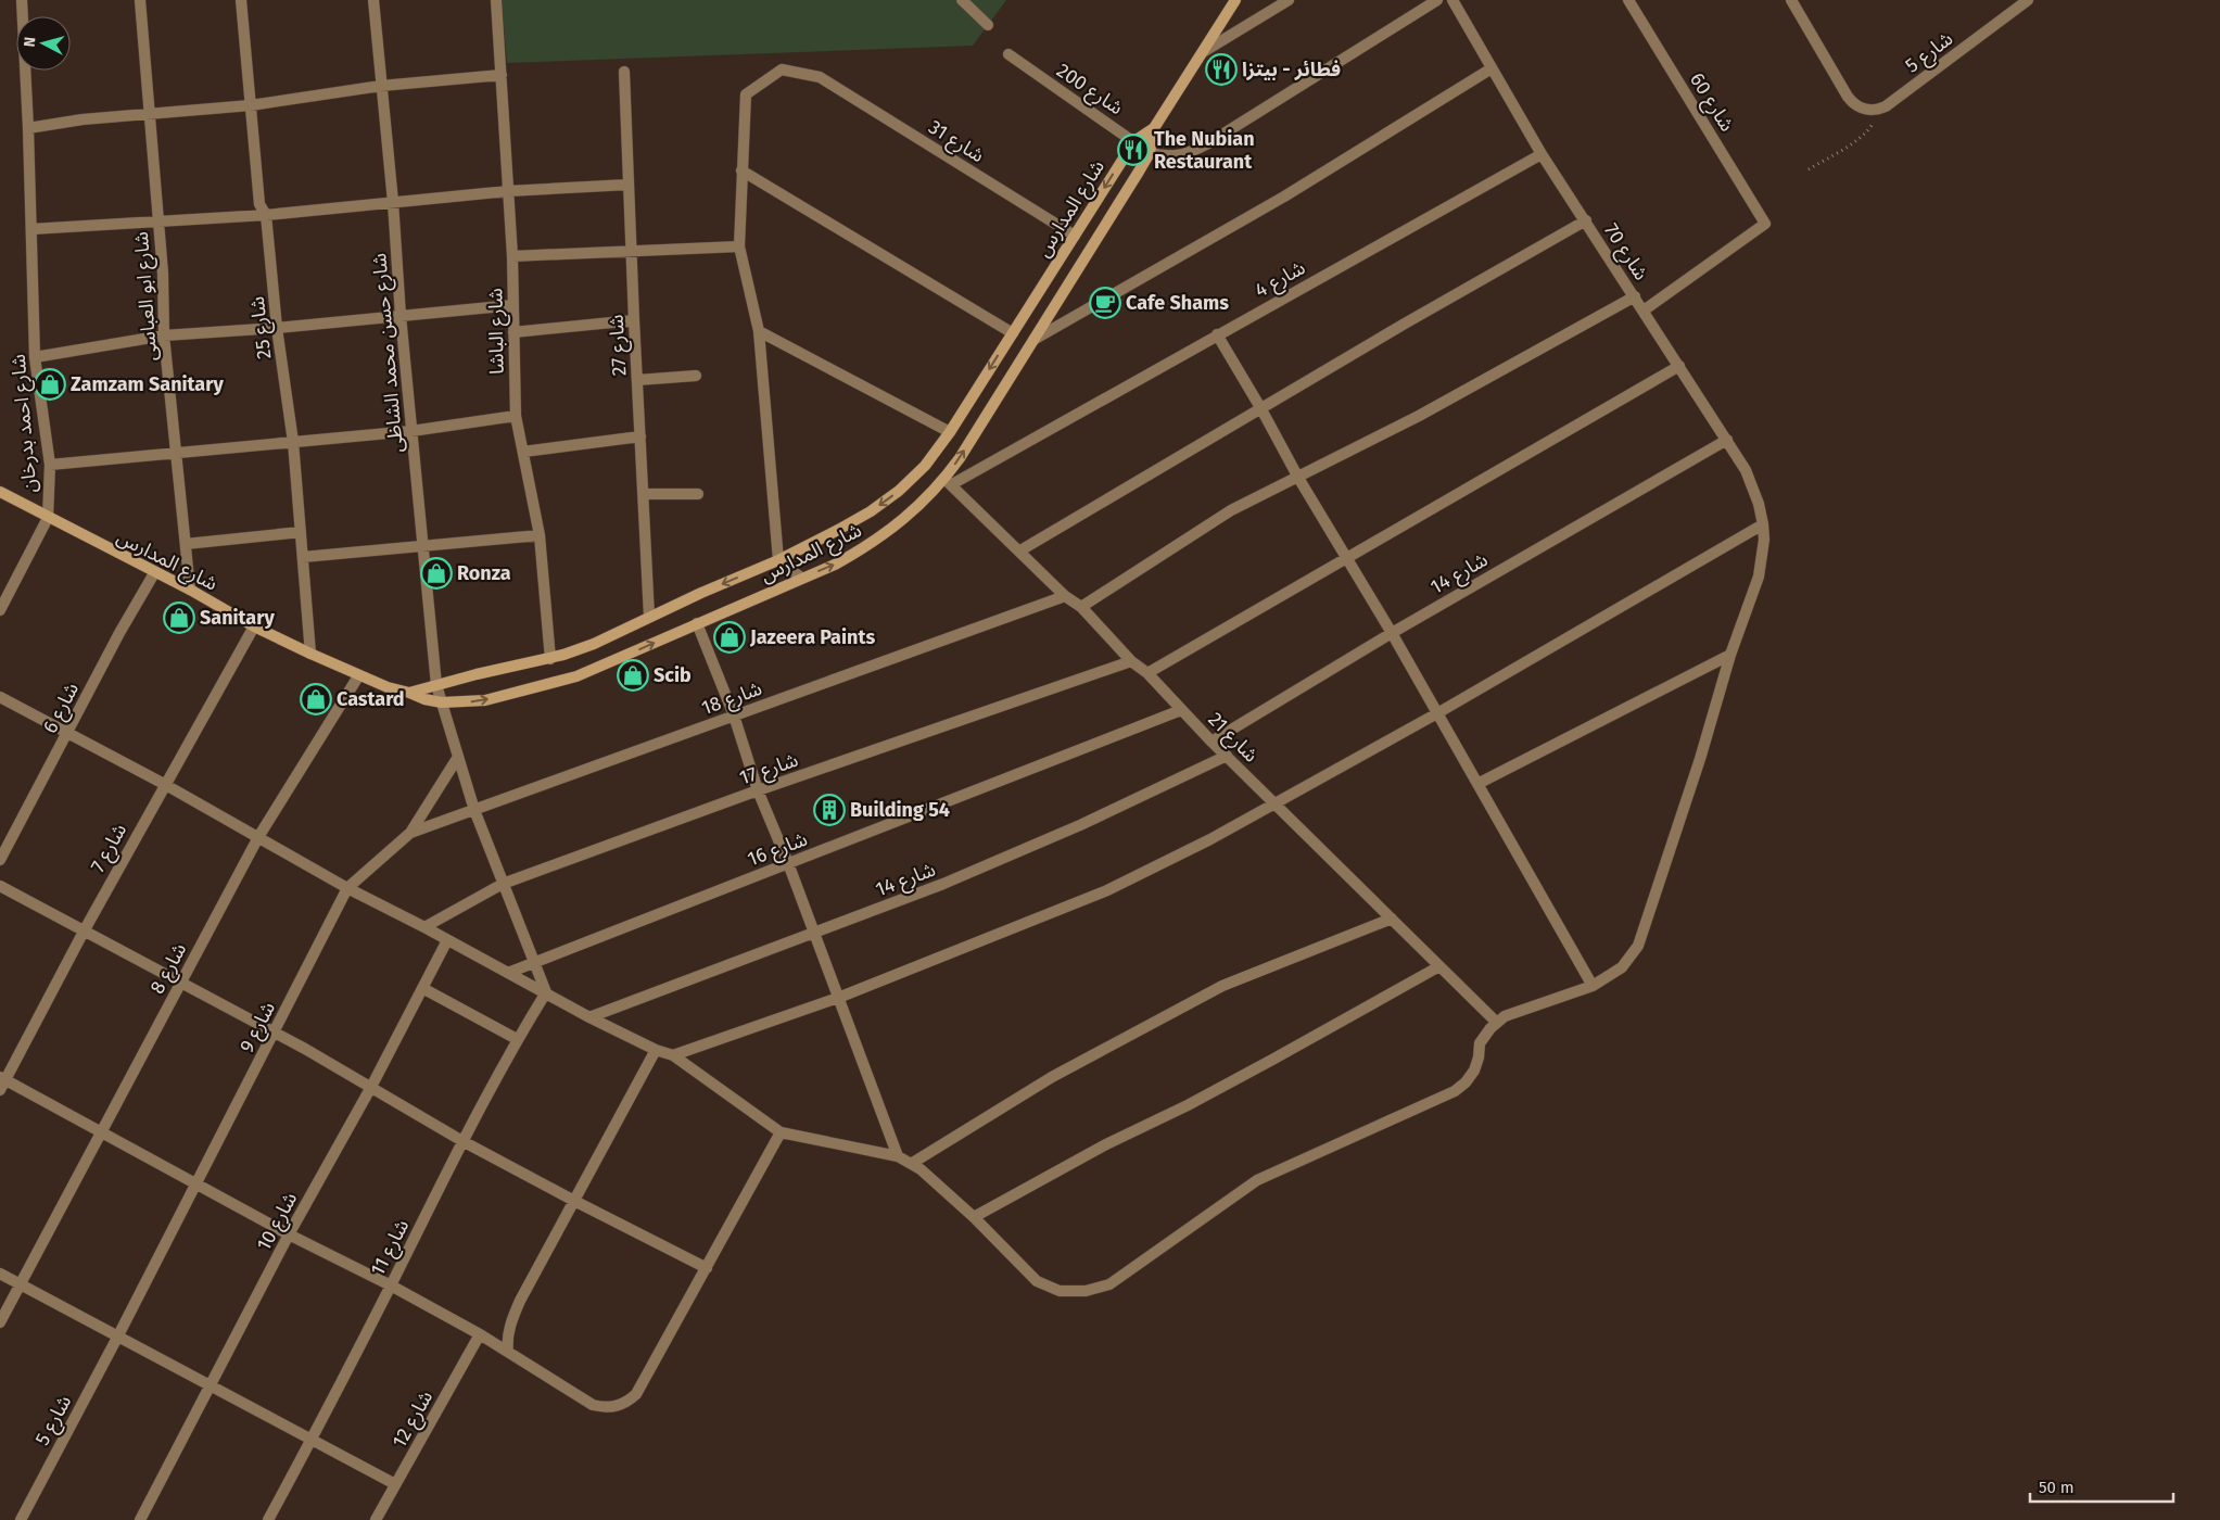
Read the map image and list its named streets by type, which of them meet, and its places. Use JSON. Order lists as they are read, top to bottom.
{
  "streets": {
    "street": [
      "شارع 5",
      "شارع 200",
      "شارع 60",
      "شارع 31",
      "شارع المدارس",
      "شارع 70",
      "شارع 4",
      "شارع ابو العباسى",
      "شارع 25",
      "شارع الباشا",
      "شارع 27",
      "شارع حسن محمد الشاظى",
      "شارع احمد بدرخان",
      "شارع 14",
      "شارع 18",
      "شارع 6",
      "شارع 21",
      "شارع 17",
      "شارع 7",
      "شارع 16",
      "شارع 8",
      "شارع 9",
      "شارع 10",
      "شارع 11",
      "شارع 12"
    ]
  },
  "crossings": [
    ["شارع 5", "شارع 9"],
    ["شارع 200", "شارع المدارس"],
    ["شارع 60", "شارع 70"],
    ["شارع 31", "شارع المدارس"],
    ["شارع المدارس", "شارع 4"],
    ["شارع المدارس", "شارع ابو العباسى"],
    ["شارع المدارس", "شارع 25"],
    ["شارع المدارس", "شارع الباشا"],
    ["شارع المدارس", "شارع 27"],
    ["شارع المدارس", "شارع حسن محمد الشاظى"],
    ["شارع المدارس", "شارع احمد بدرخان"],
    ["شارع المدارس", "شارع 6"],
    ["شارع المدارس", "شارع 21"],
    ["شارع المدارس", "شارع 7"],
    ["شارع المدارس", "شارع 8"],
    ["شارع 70", "شارع 4"],
    ["شارع 70", "شارع 14"],
    ["شارع 70", "شارع 21"],
    ["شارع 4", "شارع 21"],
    ["شارع حسن محمد الشاظى", "شارع 18"],
    ["شارع حسن محمد الشاظى", "شارع 17"],
    ["شارع حسن محمد الشاظى", "شارع 16"],
    ["شارع حسن محمد الشاظى", "شارع 9"],
    ["شارع حسن محمد الشاظى", "شارع 11"],
    ["شارع 14", "شارع 21"],
    ["شارع 18", "شارع 21"],
    ["شارع 18", "شارع 9"],
    ["شارع 21", "شارع 17"],
    ["شارع 21", "شارع 16"]
  ],
  "places": {
    "restaurant": ["فطائر - بيتزا", "The Nubian Restaurant"],
    "cafe": ["Cafe Shams"],
    "shop": [
      "Zamzam Sanitary",
      "Ronza",
      "Sanitary",
      "Jazeera Paints",
      "Scib",
      "Castard"
    ],
    "building": ["Building 54"]
  },
  "scale_bar": "50 m",
  "north": "left"
}
